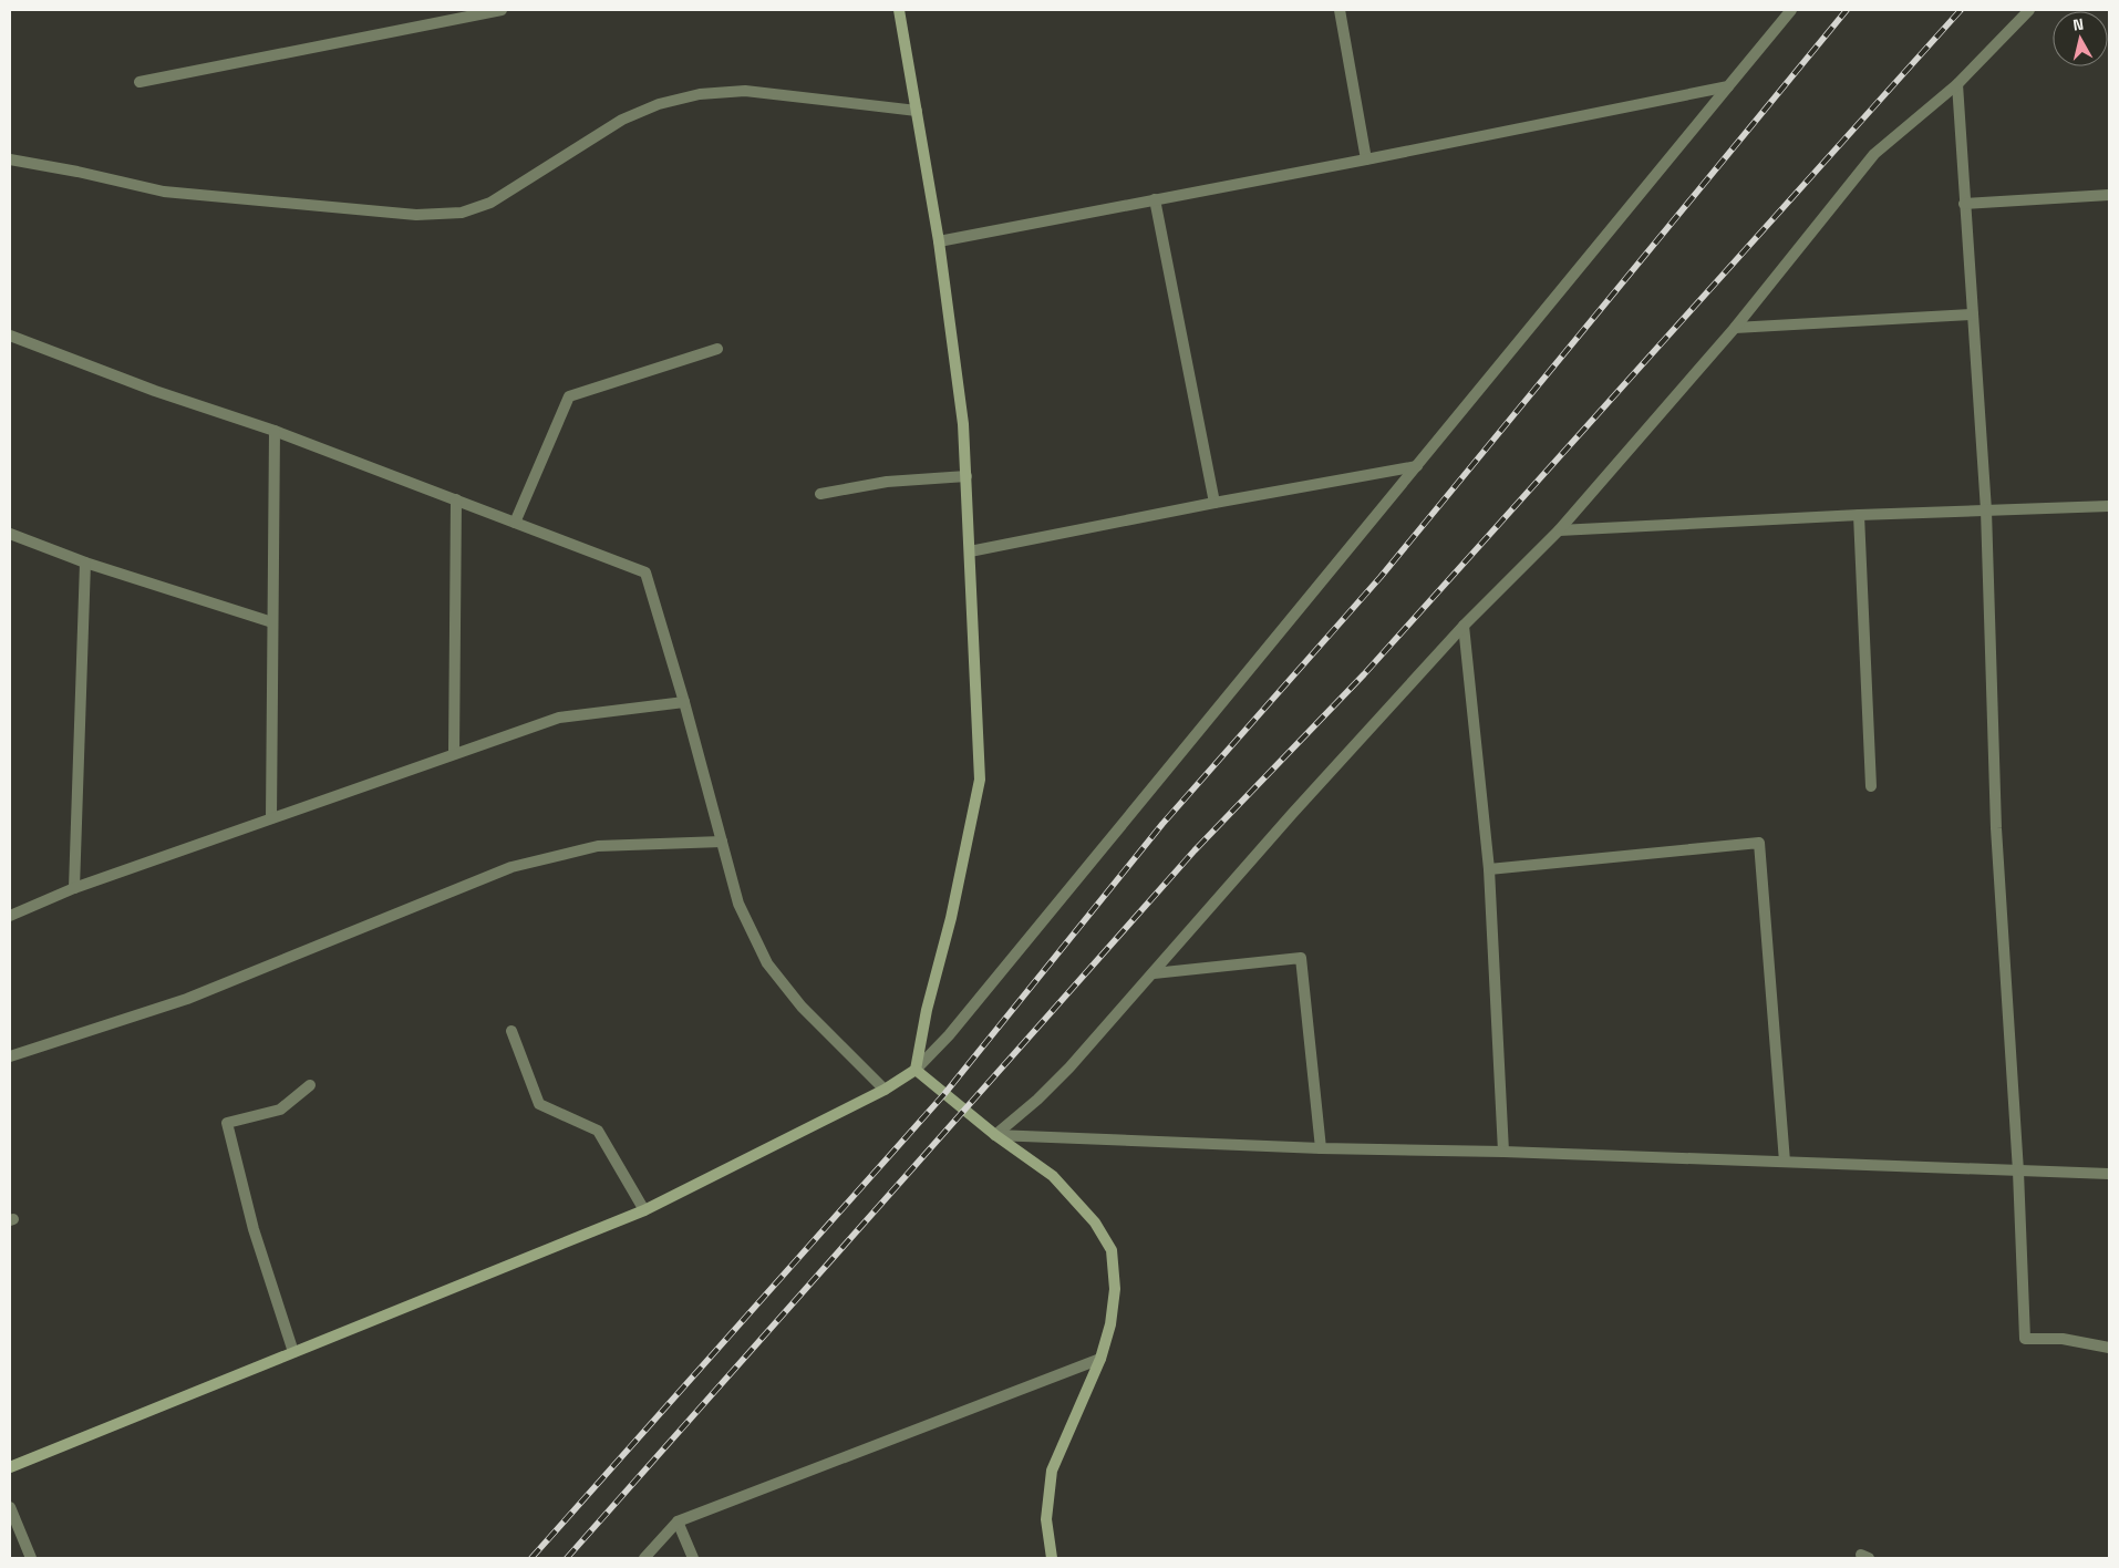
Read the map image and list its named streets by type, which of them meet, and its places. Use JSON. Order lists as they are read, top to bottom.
{
  "north": "top"
}
